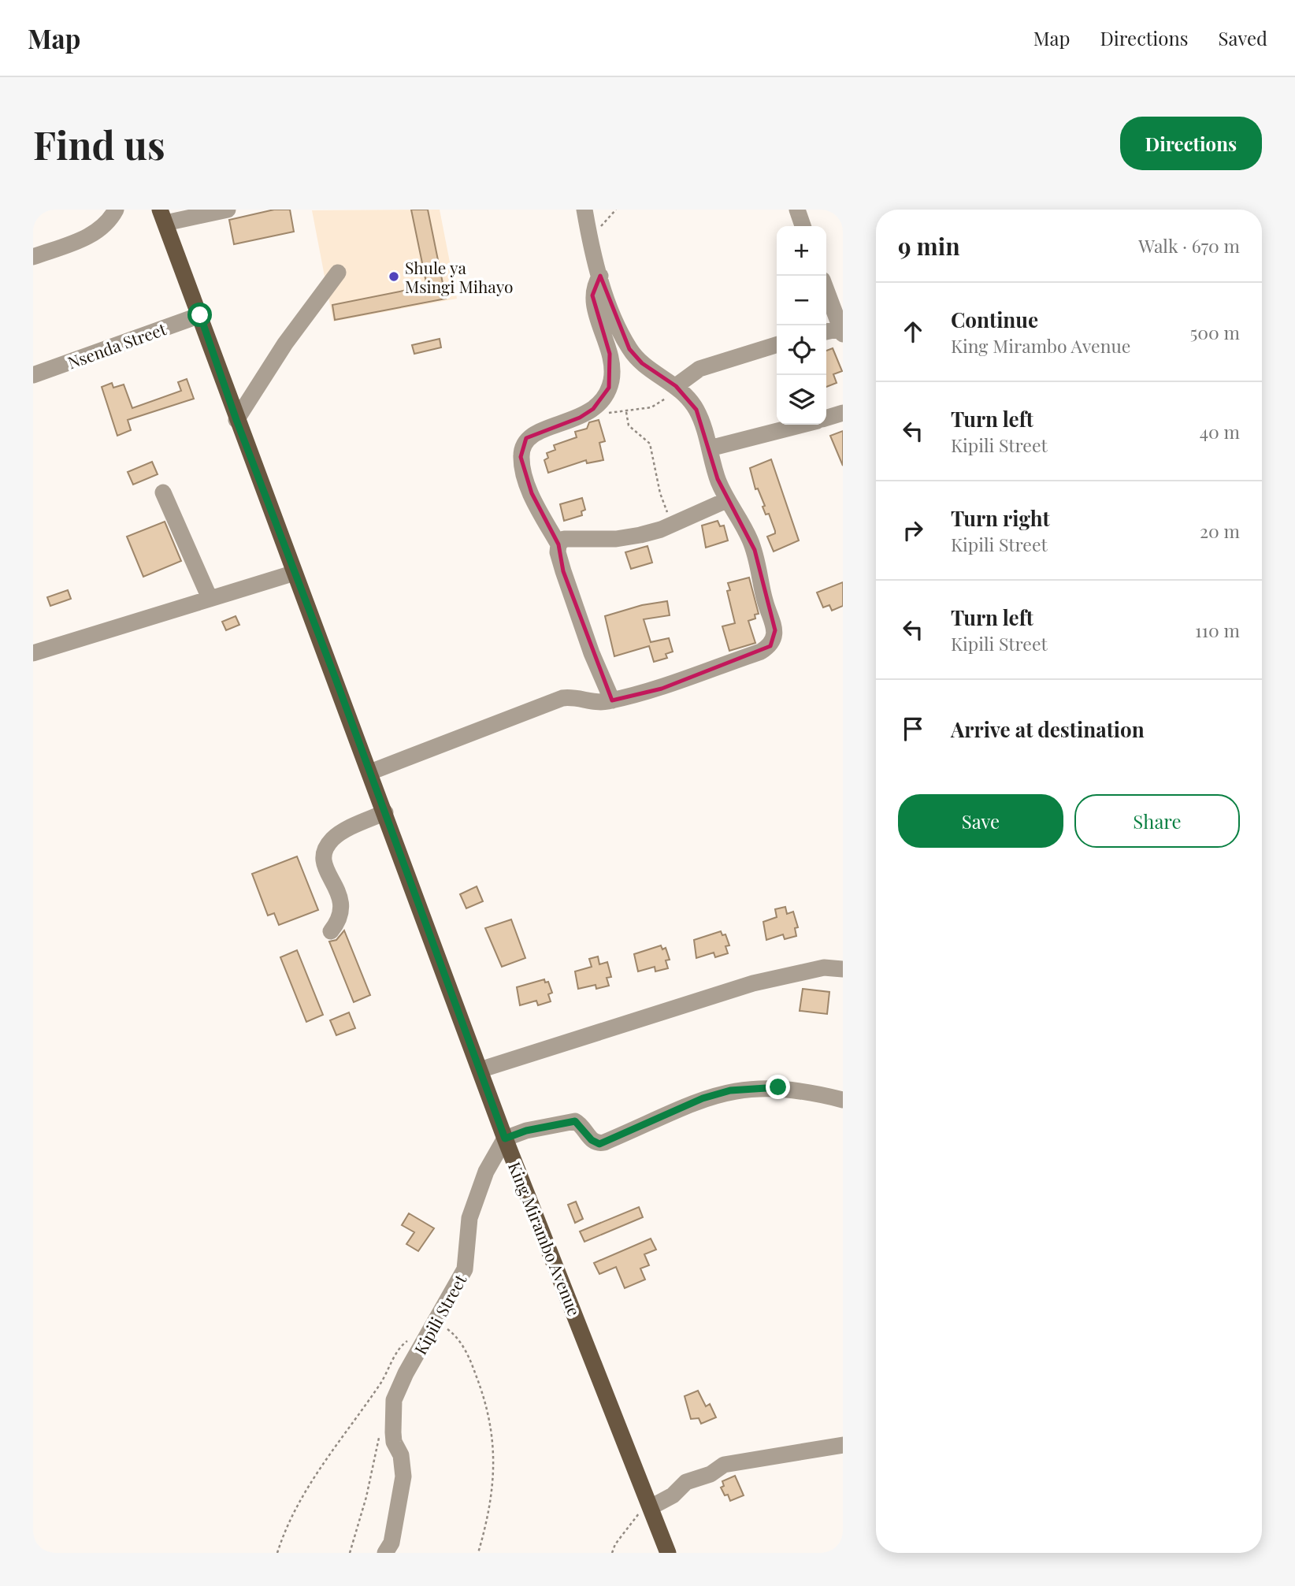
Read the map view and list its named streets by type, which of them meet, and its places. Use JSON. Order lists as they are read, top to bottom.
{
  "streets": {
    "main road": ["King Mirambo Avenue"],
    "street": ["Nsenda Street", "Kipili Street"]
  },
  "crossings": [
    ["Nsenda Street", "King Mirambo Avenue"],
    ["King Mirambo Avenue", "Kipili Street"]
  ],
  "places": ["Shule ya Msingi Mihayo"],
  "page": {
    "header": "Map",
    "nav": ["Map", "Directions", "Saved"],
    "buttons": [
      "Directions",
      ["Save", "Share"]
    ],
    "title": "Find us",
    "heading": ["9 min", "Walk · 670 m"],
    "map_buttons": ["+", "−"],
    "list": [
      ["Continue", "King Mirambo Avenue", "500 m"],
      ["Turn left", "Kipili Street", "40 m"],
      ["Turn right", "Kipili Street", "20 m"],
      ["Turn left", "Kipili Street", "110 m"],
      "Arrive at destination"
    ]
  }
}
